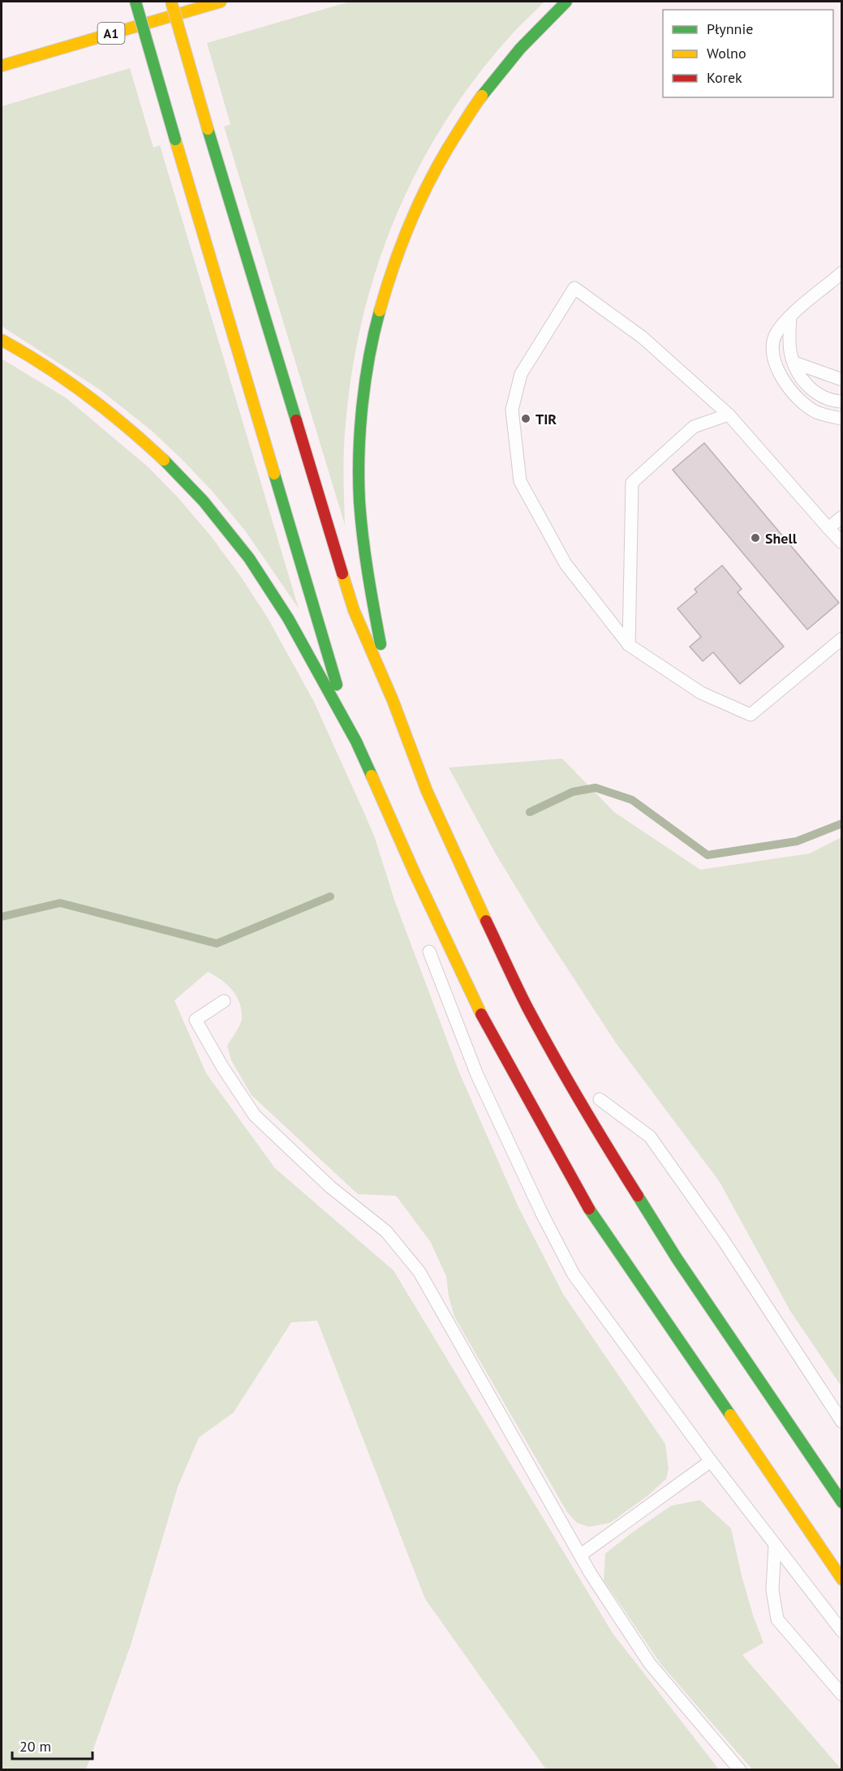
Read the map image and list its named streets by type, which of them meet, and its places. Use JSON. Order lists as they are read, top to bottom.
{
  "streets": {
    "highway": ["A1"]
  },
  "places": ["TIR", "Shell"],
  "legend": ["Płynnie", "Wolno", "Korek"],
  "scale_bar": "20 m"
}
